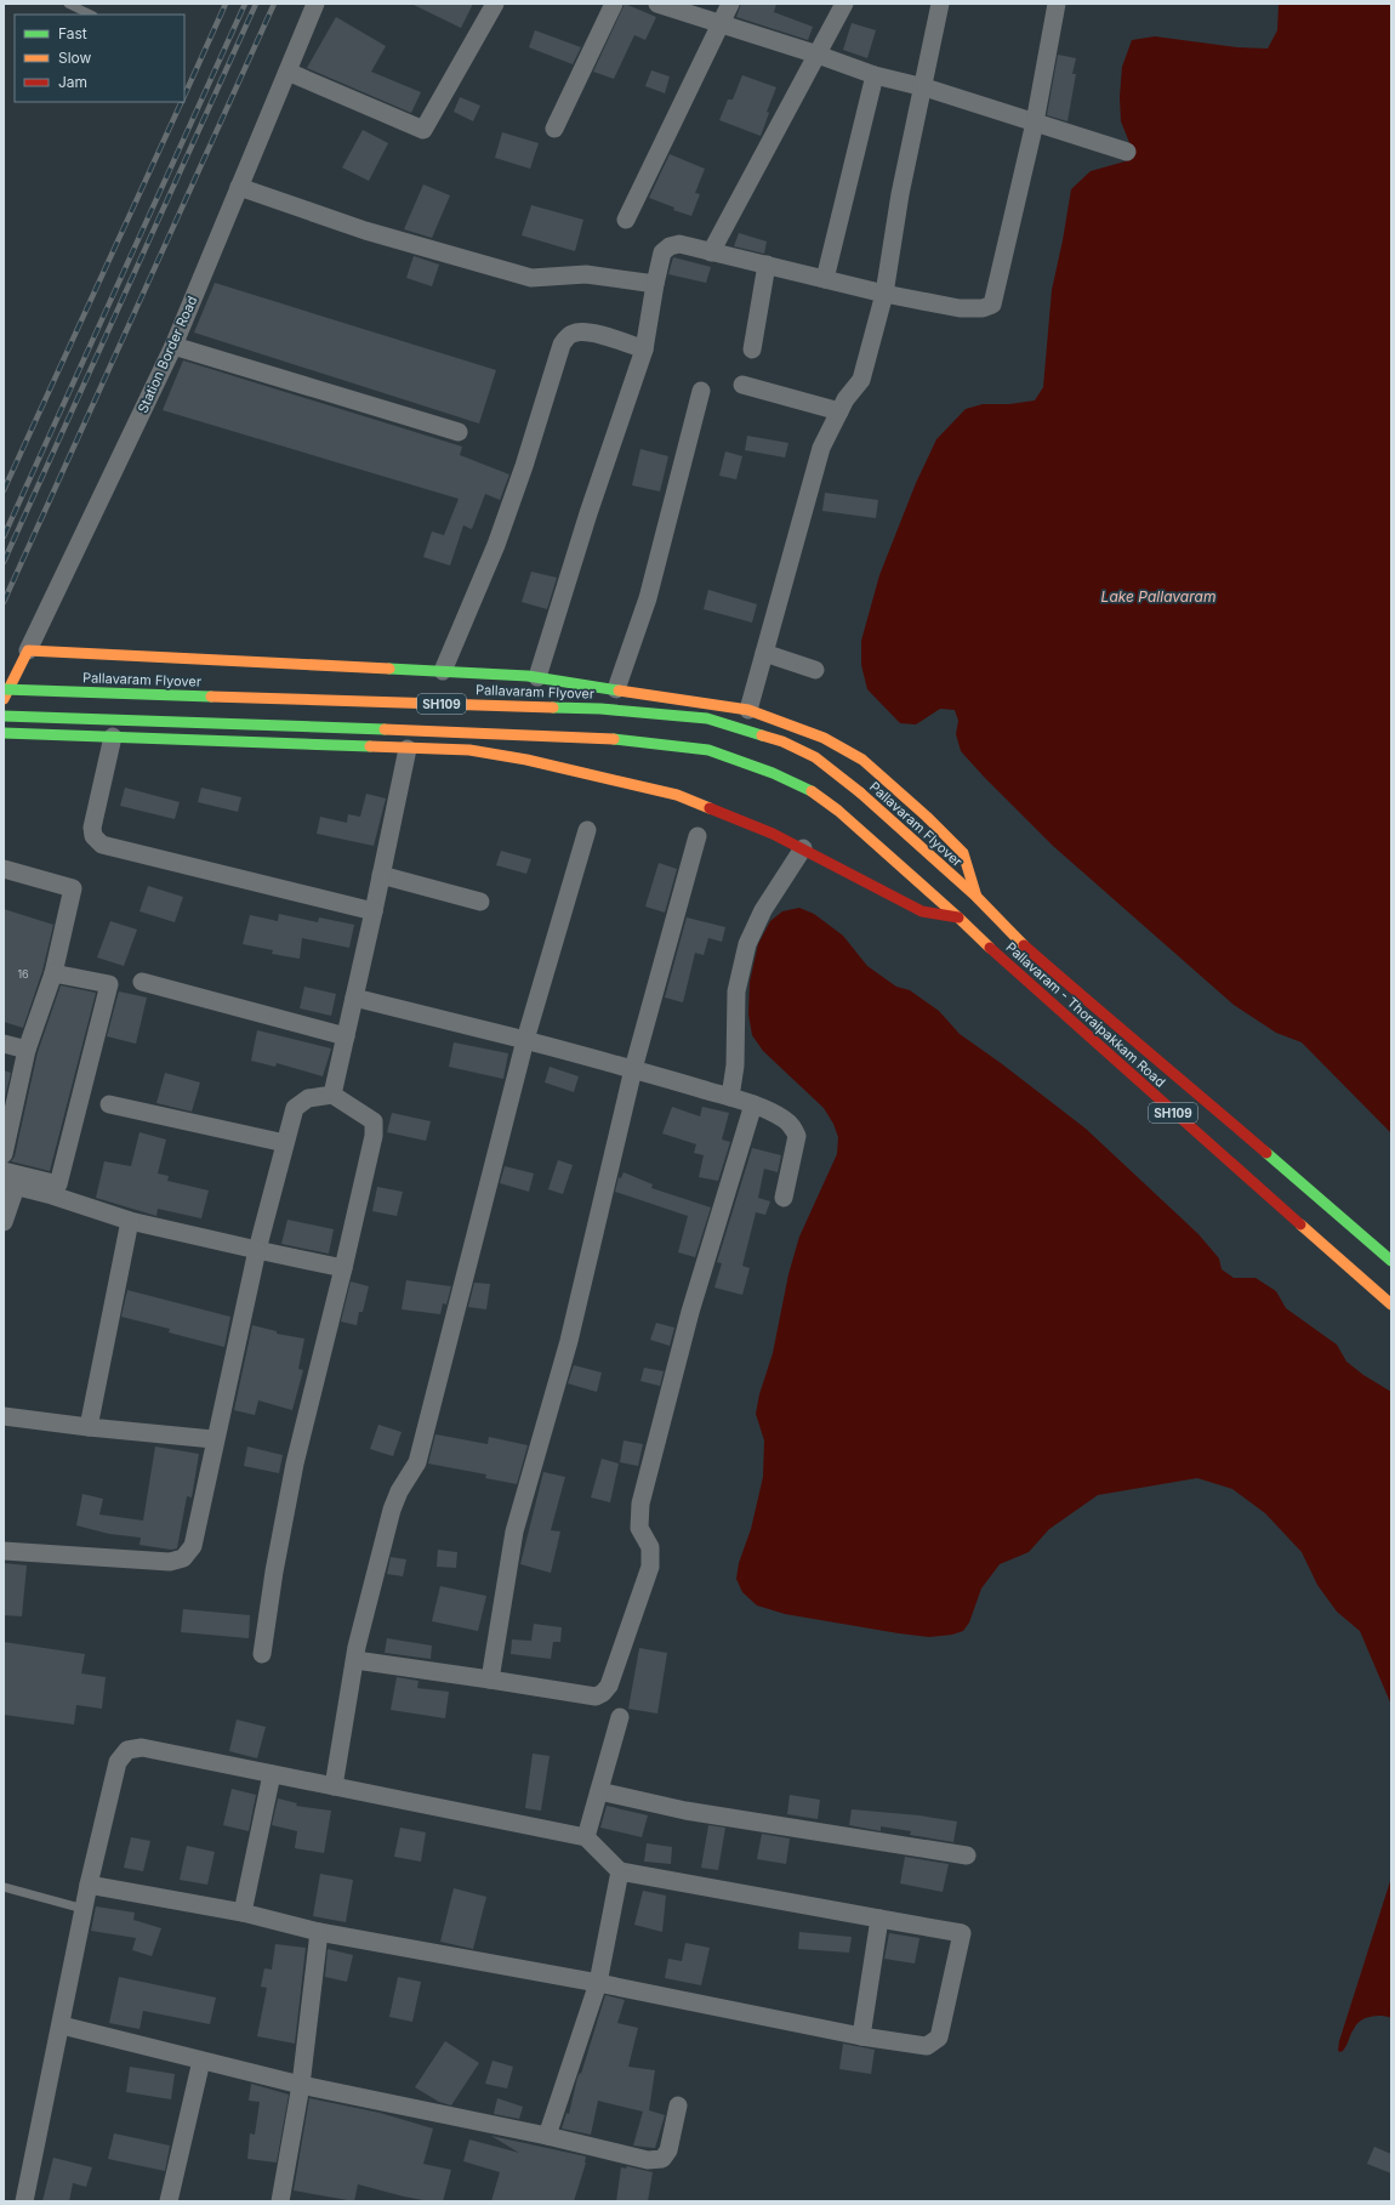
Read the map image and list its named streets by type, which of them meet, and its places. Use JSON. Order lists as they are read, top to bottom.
{
  "streets": {
    "main road": [
      "Station Border Road",
      "Pallavaram Flyover",
      "SH109",
      "Pallavaram - Thoraipakkam Road"
    ]
  },
  "crossings": [
    ["Pallavaram Flyover", "Pallavaram - Thoraipakkam Road"],
    ["SH109", "Pallavaram - Thoraipakkam Road"]
  ],
  "water": ["Lake Pallavaram"],
  "house_numbers": ["16"],
  "legend": ["Fast", "Slow", "Jam"]
}
